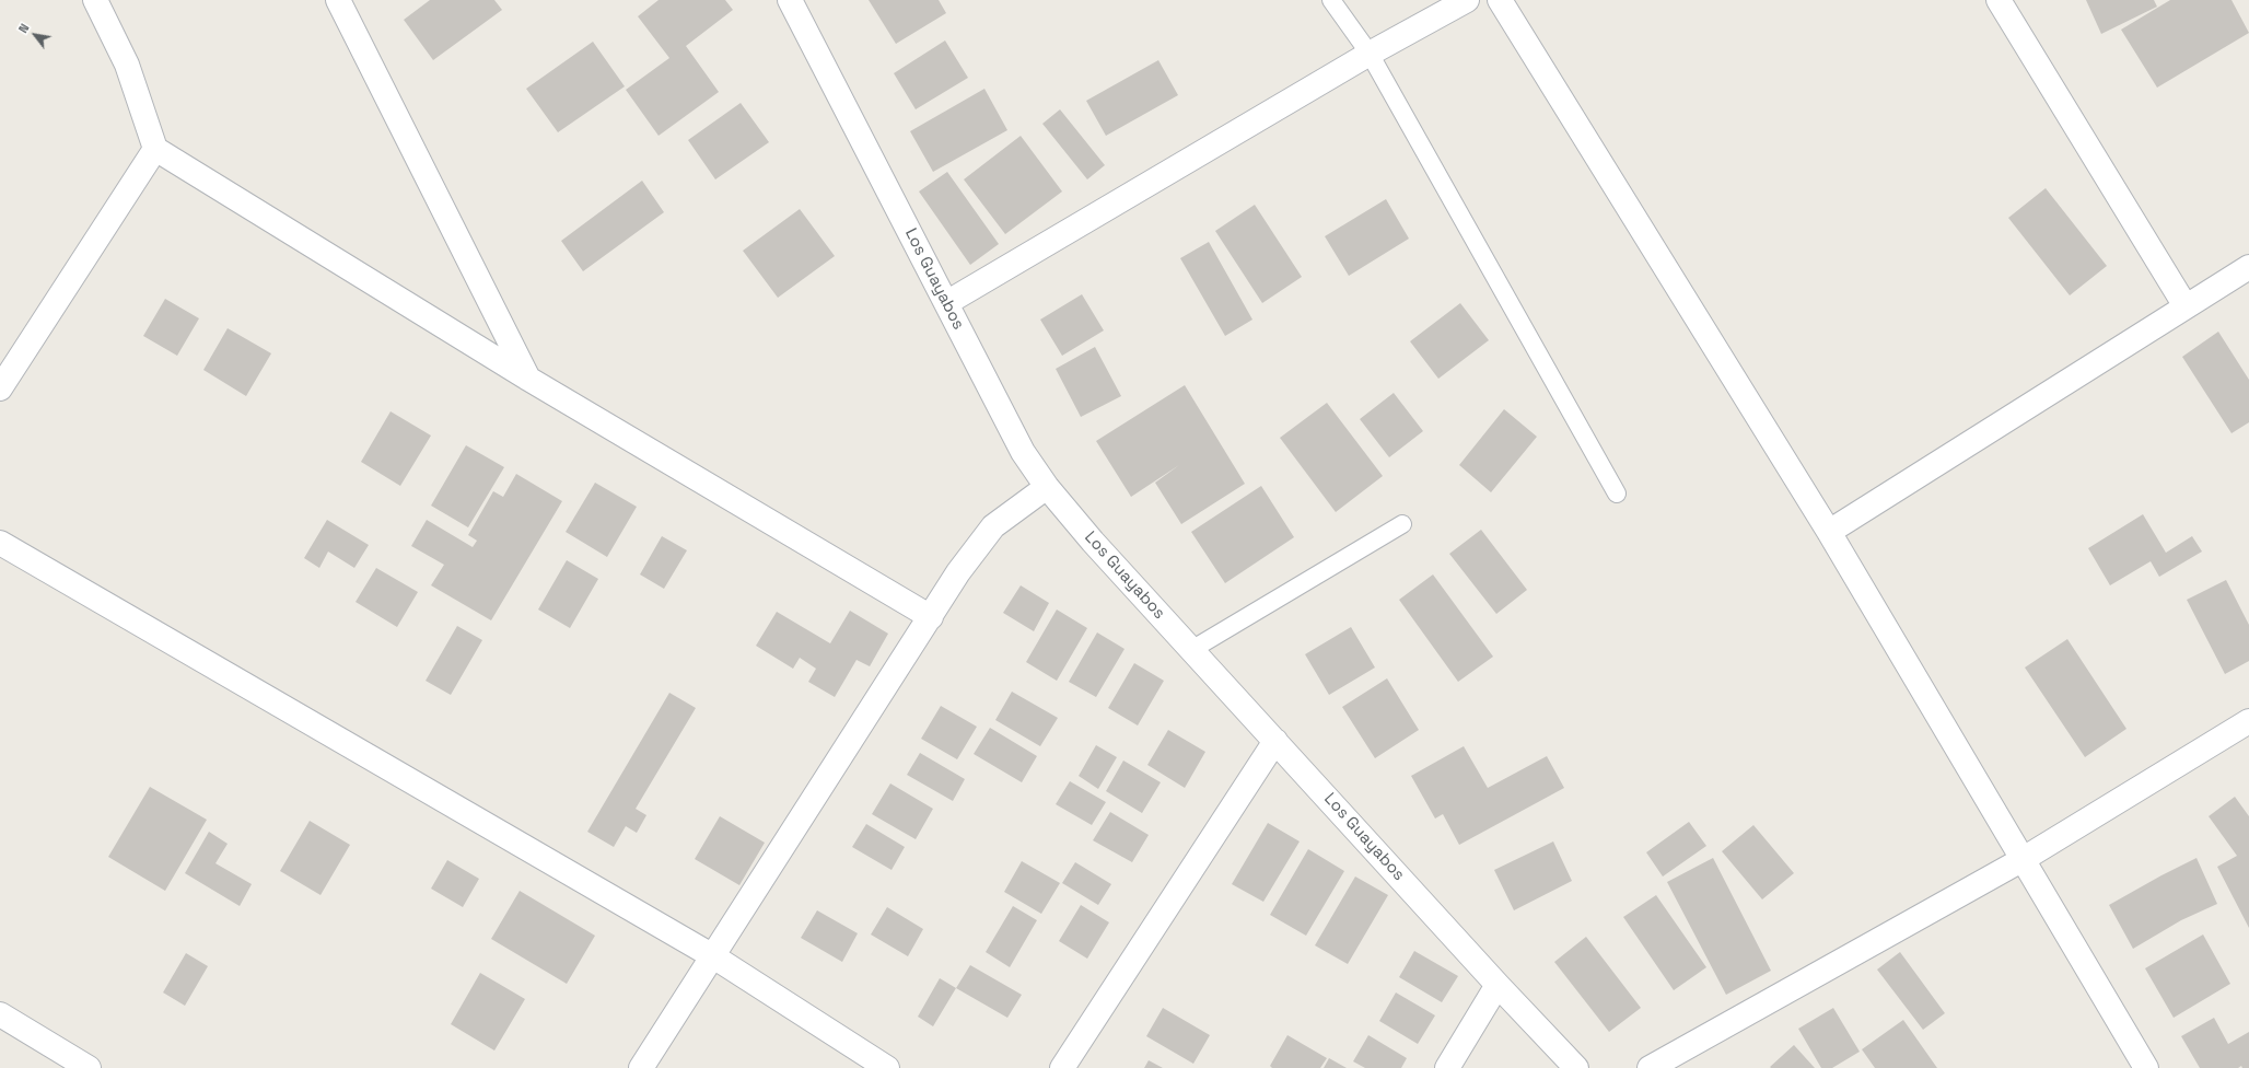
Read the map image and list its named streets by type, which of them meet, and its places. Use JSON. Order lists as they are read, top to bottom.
{
  "streets": {
    "street": ["Los Guayabos"]
  },
  "north": "top left"
}
